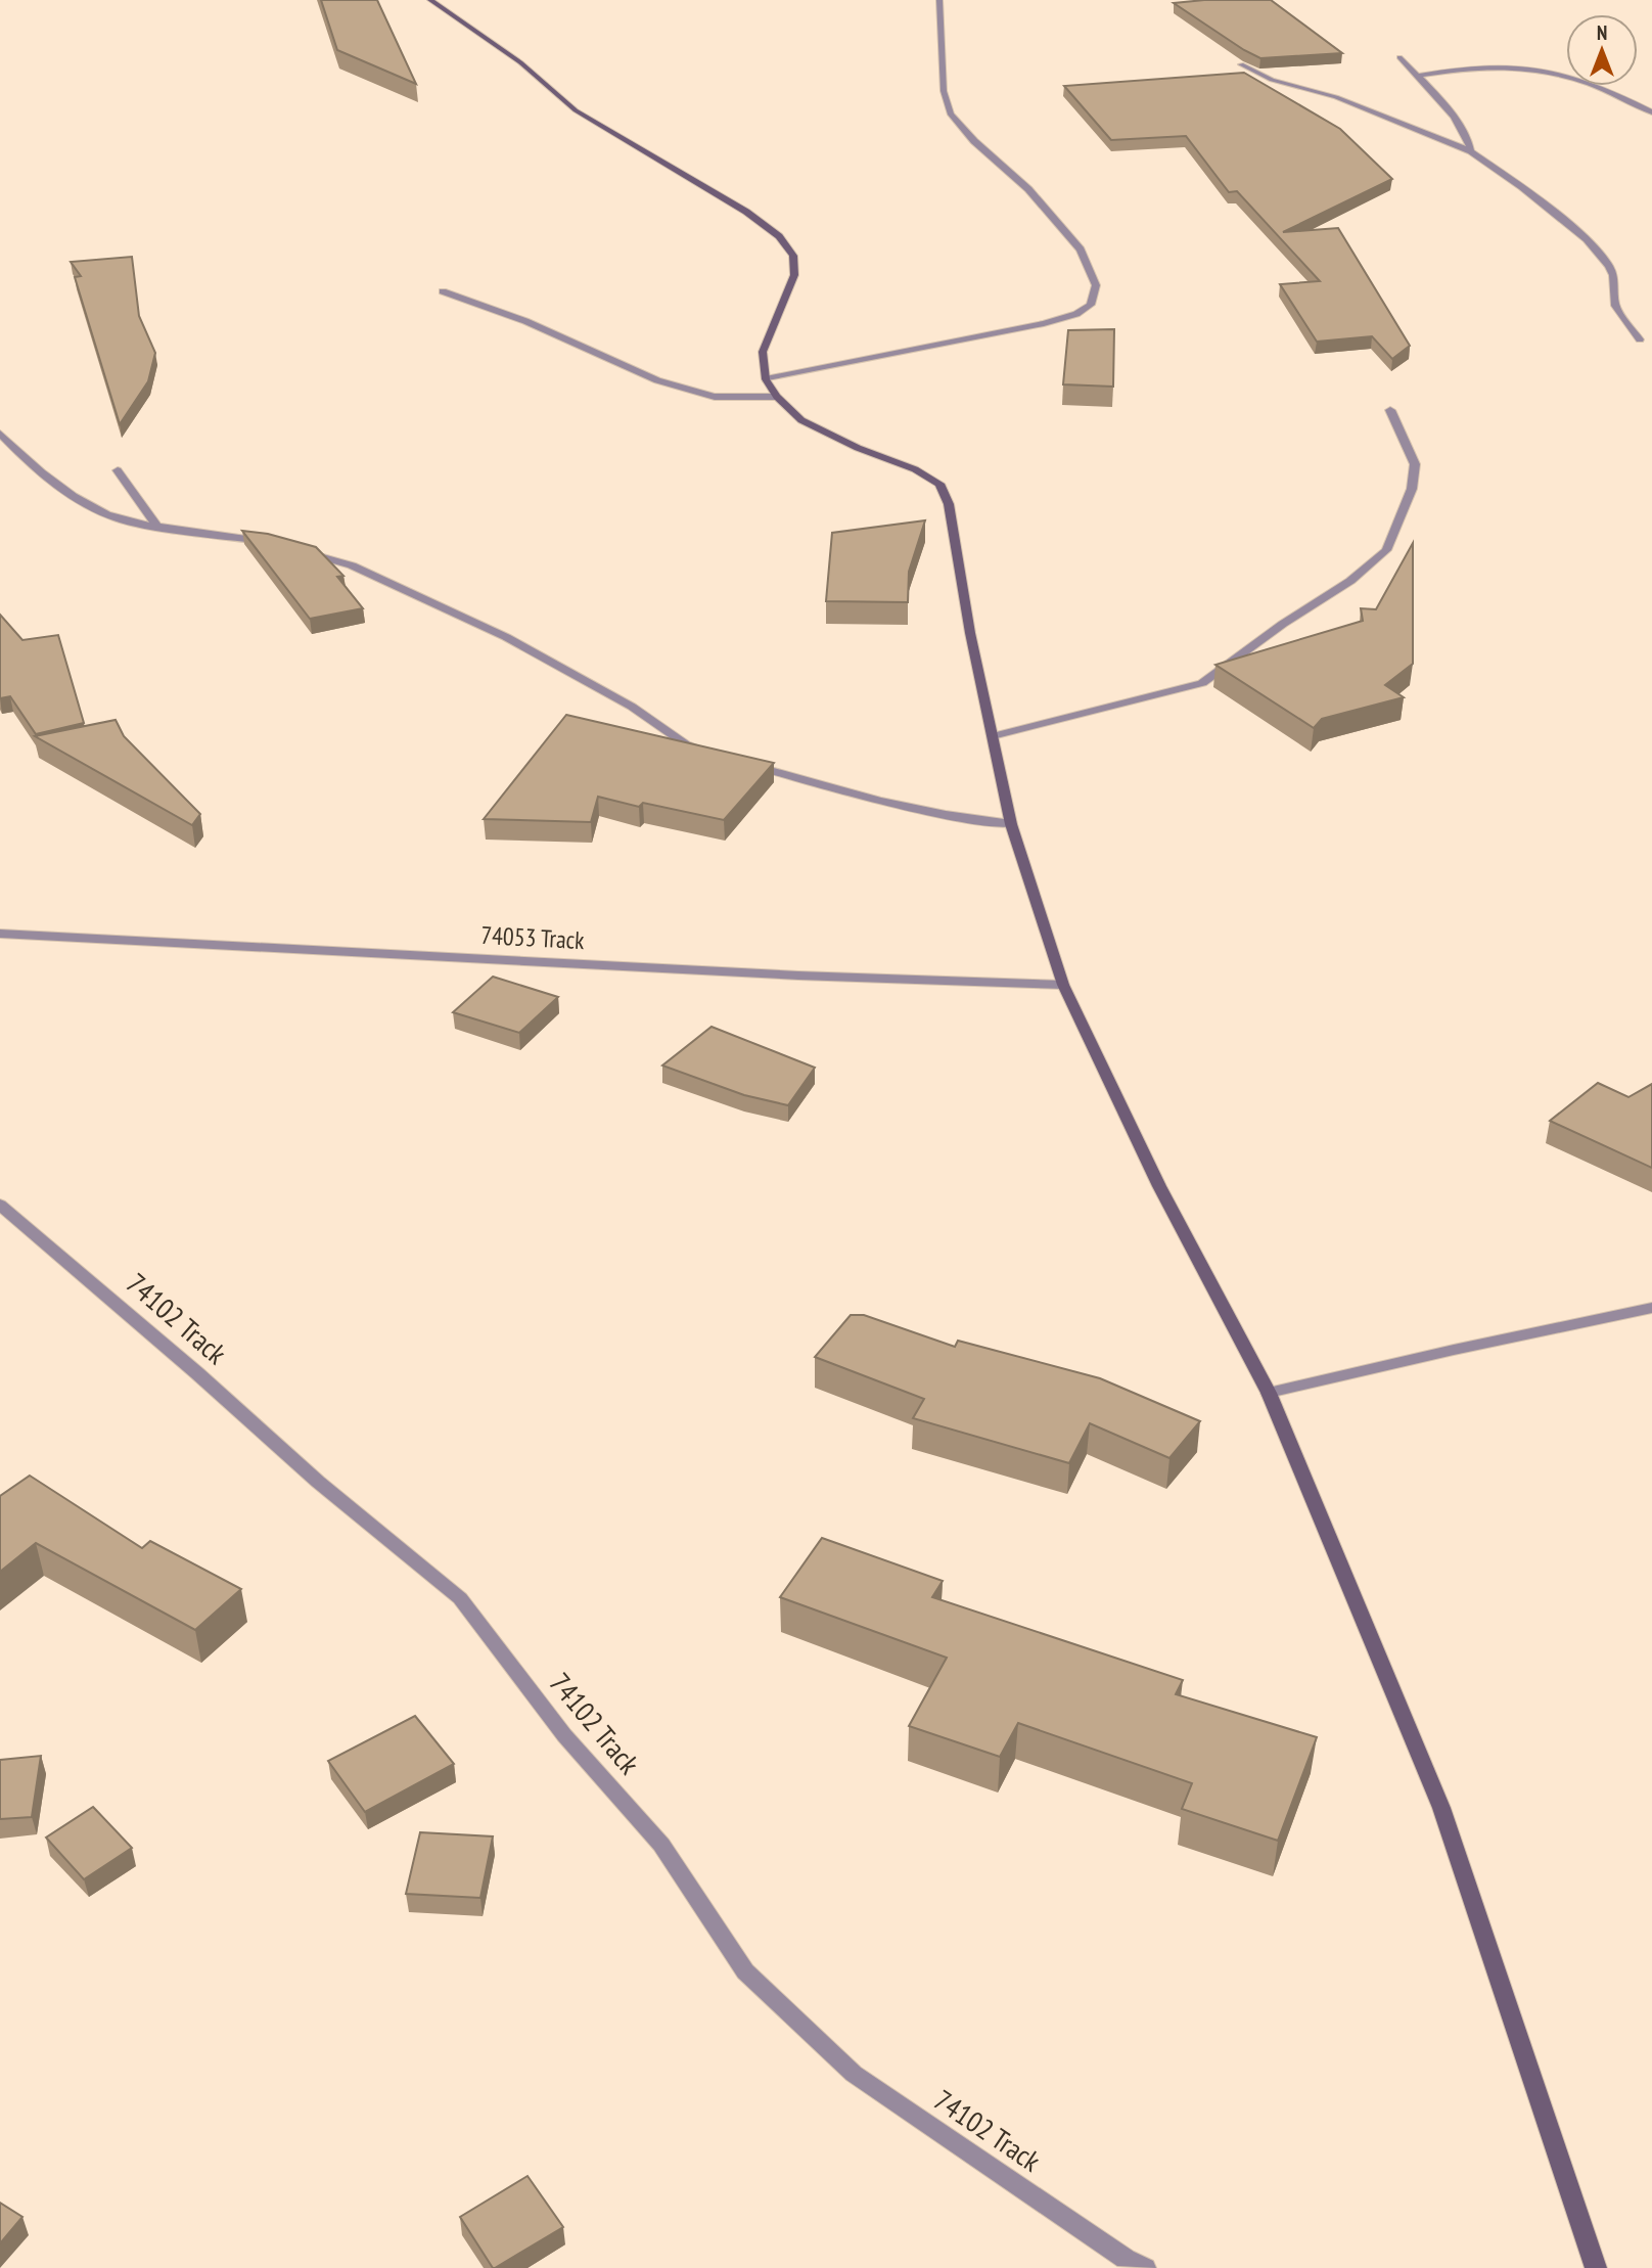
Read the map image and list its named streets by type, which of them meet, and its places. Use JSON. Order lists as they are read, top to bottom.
{
  "streets": {
    "street": ["74053 Track", "74102 Track"]
  },
  "north": "top"
}
